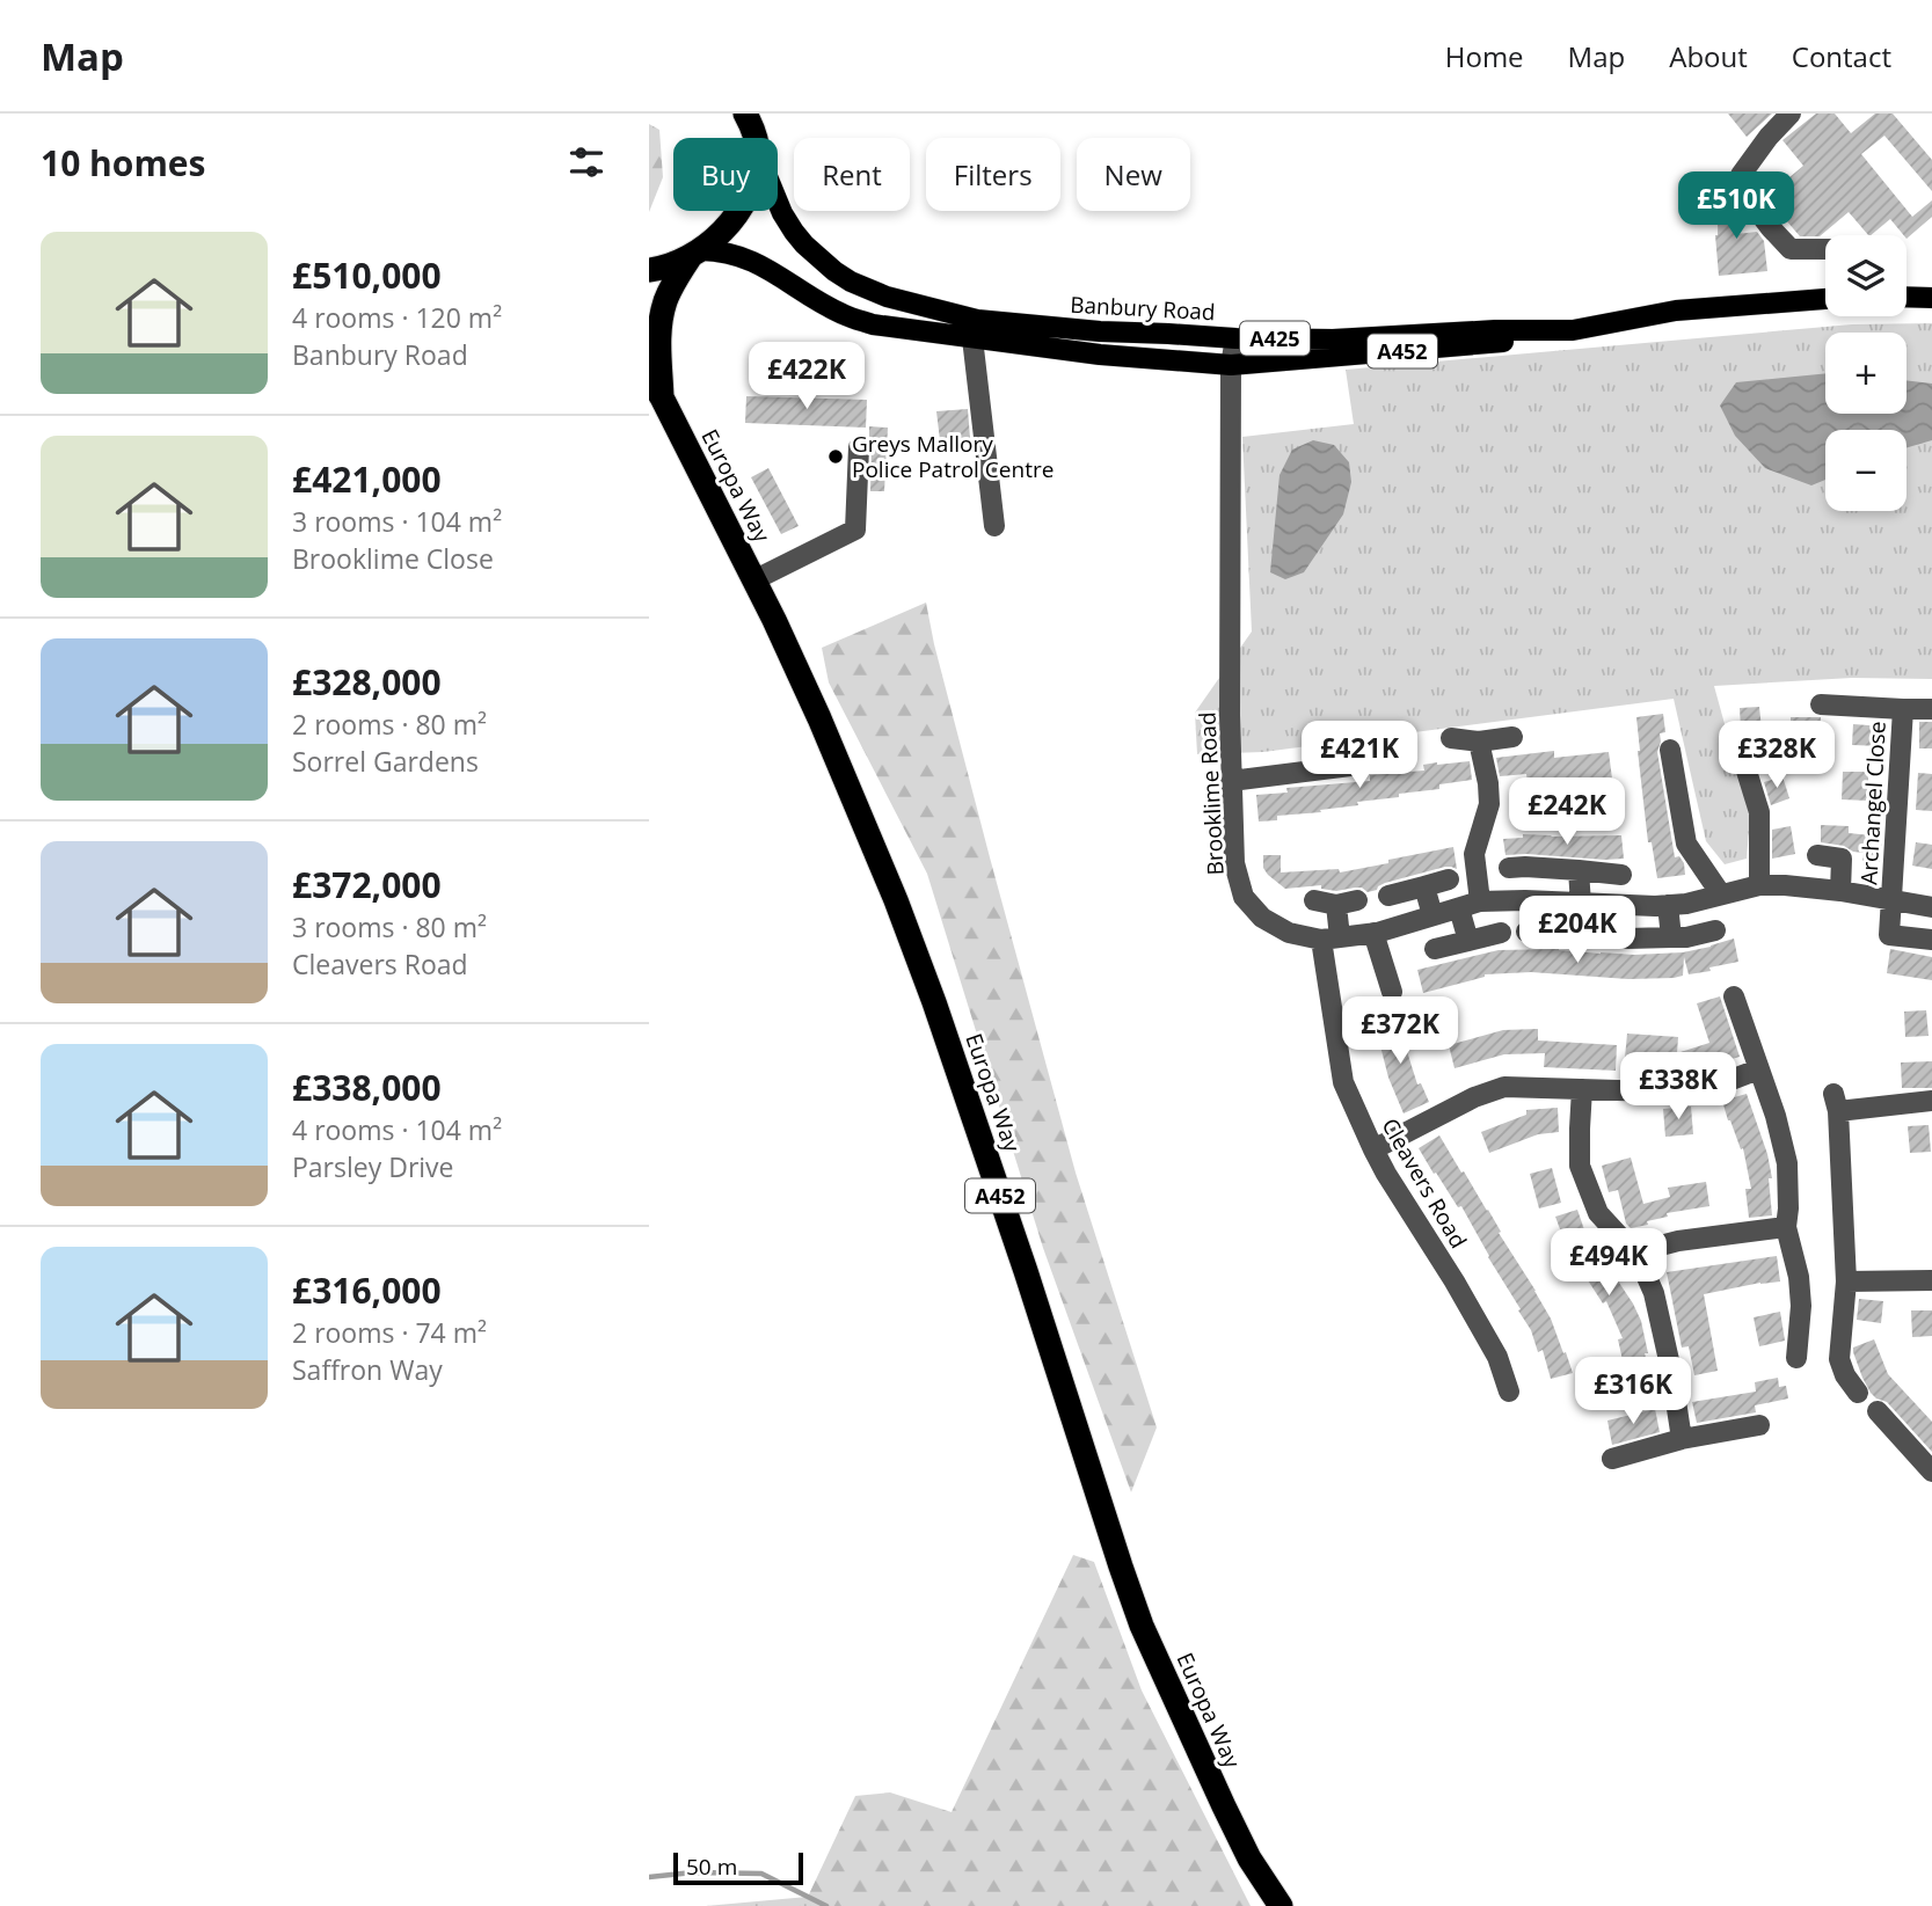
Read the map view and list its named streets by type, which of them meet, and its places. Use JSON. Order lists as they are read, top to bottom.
{
  "streets": {
    "highway": ["A452", "Europa Way"],
    "main road": ["Banbury Road", "A425"],
    "street": ["Brooklime Road", "Archangel Close", "Cleavers Road"]
  },
  "crossings": [
    ["Banbury Road", "A452"],
    ["Banbury Road", "Brooklime Road"],
    ["A452", "Brooklime Road"],
    ["Brooklime Road", "Archangel Close"],
    ["Brooklime Road", "Cleavers Road"]
  ],
  "places": ["Greys Mallory Police Patrol Centre"],
  "scale_bar": "50 m",
  "page": {
    "header": "Map",
    "nav": [
      "Home",
      "Map",
      "About",
      "Contact"
    ],
    "heading": "10 homes",
    "chip": [
      "Buy",
      "Rent",
      "Filters",
      "New"
    ],
    "price": [
      "£510K",
      "£422K",
      "£421K",
      "£328K",
      "£242K",
      "£204K",
      "£372K",
      "£338K",
      "£494K",
      "£316K"
    ],
    "list": [
      {
        "name": "£510,000",
        "note": "4 rooms · 120 m² · Banbury Road"
      },
      {
        "name": "£421,000",
        "note": "3 rooms · 104 m² · Brooklime Close"
      },
      {
        "name": "£328,000",
        "note": "2 rooms · 80 m² · Sorrel Gardens"
      },
      {
        "name": "£372,000",
        "note": "3 rooms · 80 m² · Cleavers Road"
      },
      {
        "name": "£338,000",
        "note": "4 rooms · 104 m² · Parsley Drive"
      },
      {
        "name": "£316,000",
        "note": "2 rooms · 74 m² · Saffron Way"
      }
    ],
    "map_buttons": ["+", "−"],
    "scale": "50 m"
  }
}
